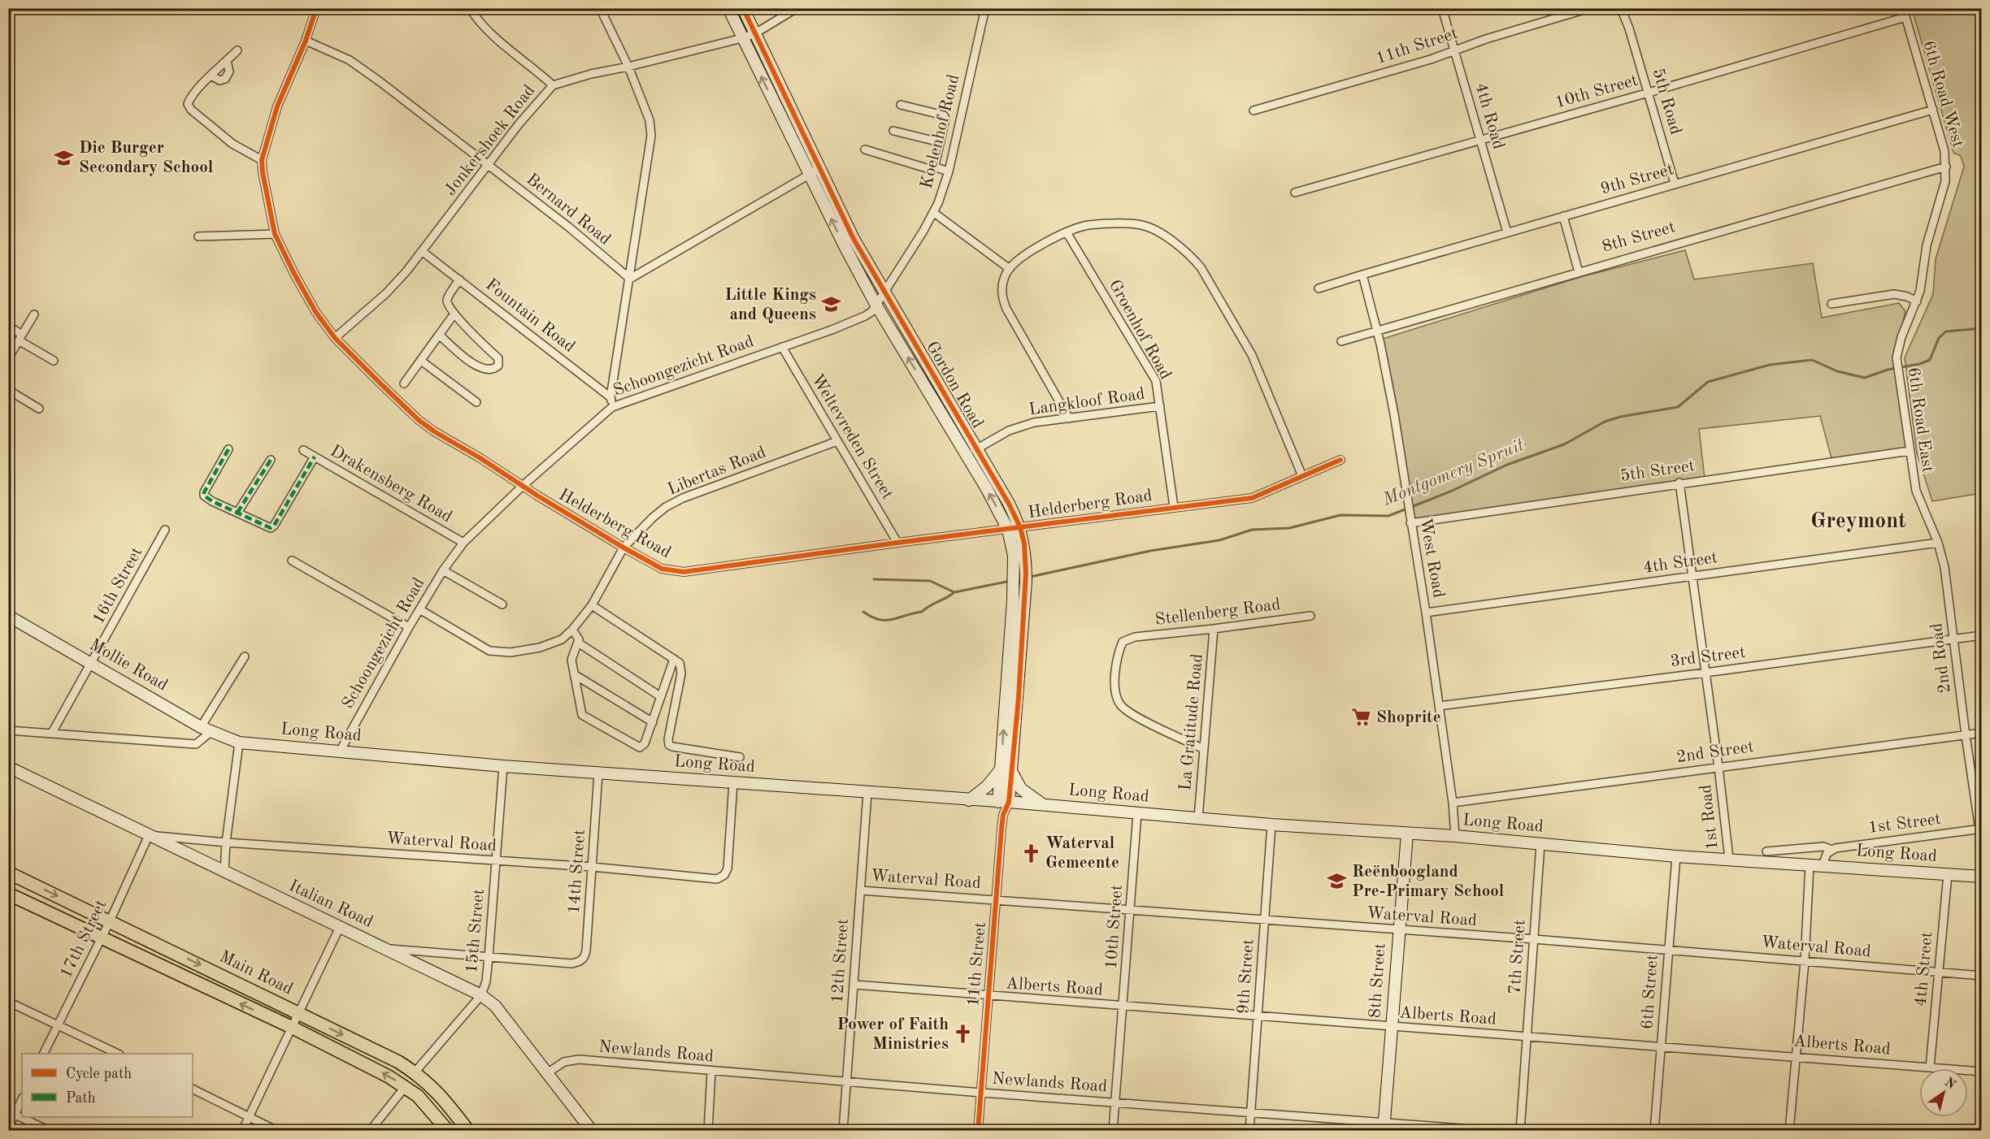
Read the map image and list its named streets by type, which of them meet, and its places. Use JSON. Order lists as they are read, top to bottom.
{
  "streets": {
    "main road": ["Main Road"],
    "street": [
      "11th Street",
      "10th Street",
      "6th Road West",
      "5th Road",
      "4th Road",
      "Koelenhof Road",
      "Jonkershoek Road",
      "9th Street",
      "Bernard Road",
      "8th Street",
      "Fountain Road",
      "Groenhof Road",
      "Schoongezicht Road",
      "Gordon Road",
      "Langkloof Road",
      "6th Road East",
      "Weltevreden Street",
      "Libertas Road",
      "5th Street",
      "Drakensberg Road",
      "Helderberg Road",
      "West Road",
      "4th Street",
      "16th Street",
      "Stellenberg Road",
      "3rd Street",
      "2nd Road",
      "Mollie Road",
      "La Gratitude Road",
      "Long Road",
      "2nd Street",
      "1st Road",
      "1st Street",
      "Waterval Road",
      "14th Street",
      "Italian Road",
      "15th Street",
      "17th Street",
      "7th Street",
      "12th Street",
      "Alberts Road",
      "6th Street",
      "Newlands Road"
    ]
  },
  "crossings": [
    ["11th Street", "4th Road"],
    ["11th Street", "Gordon Road"],
    ["11th Street", "Long Road"],
    ["11th Street", "Waterval Road"],
    ["11th Street", "Alberts Road"],
    ["11th Street", "Newlands Road"],
    ["10th Street", "6th Road West"],
    ["10th Street", "5th Road"],
    ["10th Street", "4th Road"],
    ["10th Street", "Long Road"],
    ["10th Street", "Waterval Road"],
    ["10th Street", "Alberts Road"],
    ["10th Street", "Newlands Road"],
    ["6th Road West", "9th Street"],
    ["6th Road West", "8th Street"],
    ["6th Road West", "6th Road East"],
    ["5th Road", "9th Street"],
    ["4th Road", "9th Street"],
    ["Koelenhof Road", "Schoongezicht Road"],
    ["Koelenhof Road", "Gordon Road"],
    ["Jonkershoek Road", "Bernard Road"],
    ["Jonkershoek Road", "Fountain Road"],
    ["Jonkershoek Road", "Gordon Road"],
    ["Jonkershoek Road", "Helderberg Road"],
    ["9th Street", "West Road"],
    ["9th Street", "Long Road"],
    ["9th Street", "Waterval Road"],
    ["9th Street", "Alberts Road"],
    ["9th Street", "Newlands Road"],
    ["Bernard Road", "Helderberg Road"],
    ["8th Street", "West Road"],
    ["8th Street", "Long Road"],
    ["8th Street", "Waterval Road"],
    ["8th Street", "Alberts Road"],
    ["8th Street", "Newlands Road"],
    ["Groenhof Road", "Langkloof Road"],
    ["Groenhof Road", "Helderberg Road"],
    ["Schoongezicht Road", "Gordon Road"],
    ["Schoongezicht Road", "Weltevreden Street"],
    ["Schoongezicht Road", "Libertas Road"],
    ["Schoongezicht Road", "Drakensberg Road"],
    ["Schoongezicht Road", "Helderberg Road"],
    ["Schoongezicht Road", "Long Road"],
    ["Gordon Road", "Langkloof Road"],
    ["Gordon Road", "Helderberg Road"],
    ["Gordon Road", "Long Road"],
    ["6th Road East", "5th Street"],
    ["6th Road East", "4th Street"],
    ["6th Road East", "2nd Road"],
    ["Weltevreden Street", "Libertas Road"],
    ["Weltevreden Street", "Helderberg Road"],
    ["Libertas Road", "Helderberg Road"],
    ["5th Street", "West Road"],
    ["5th Street", "1st Road"],
    ["West Road", "4th Street"],
    ["West Road", "3rd Street"],
    ["West Road", "Long Road"],
    ["West Road", "2nd Street"],
    ["4th Street", "2nd Road"],
    ["4th Street", "Long Road"],
    ["4th Street", "1st Road"],
    ["4th Street", "Waterval Road"],
    ["4th Street", "Alberts Road"],
    ["16th Street", "Mollie Road"],
    ["Stellenberg Road", "La Gratitude Road"],
    ["3rd Street", "2nd Road"],
    ["3rd Street", "1st Road"],
    ["2nd Road", "2nd Street"],
    ["2nd Road", "1st Street"],
    ["Mollie Road", "Long Road"],
    ["La Gratitude Road", "Long Road"],
    ["Long Road", "1st Road"],
    ["Long Road", "Waterval Road"],
    ["Long Road", "14th Street"],
    ["Long Road", "15th Street"],
    ["Long Road", "7th Street"],
    ["Long Road", "12th Street"],
    ["Long Road", "6th Street"],
    ["2nd Street", "1st Road"],
    ["Waterval Road", "14th Street"],
    ["Waterval Road", "Italian Road"],
    ["Waterval Road", "15th Street"],
    ["Waterval Road", "17th Street"],
    ["Waterval Road", "7th Street"],
    ["Waterval Road", "12th Street"],
    ["Waterval Road", "6th Street"],
    ["14th Street", "15th Street"],
    ["Italian Road", "15th Street"],
    ["Italian Road", "17th Street"],
    ["Italian Road", "Newlands Road"],
    ["15th Street", "Main Road"],
    ["17th Street", "Main Road"],
    ["7th Street", "Alberts Road"],
    ["12th Street", "Alberts Road"],
    ["12th Street", "Newlands Road"],
    ["Alberts Road", "6th Street"]
  ],
  "districts": ["Greymont"],
  "water": ["Montgomery Spruit"],
  "places": {
    "school or university": ["Die Burger Secondary School", "Little Kings and Queens", "Reënboogland Pre-Primary School"],
    "supermarket": ["Shoprite"],
    "church": ["Waterval Gemeente", "Power of Faith Ministries"]
  },
  "legend": ["Cycle path", "Path"],
  "north": "top right"
}
